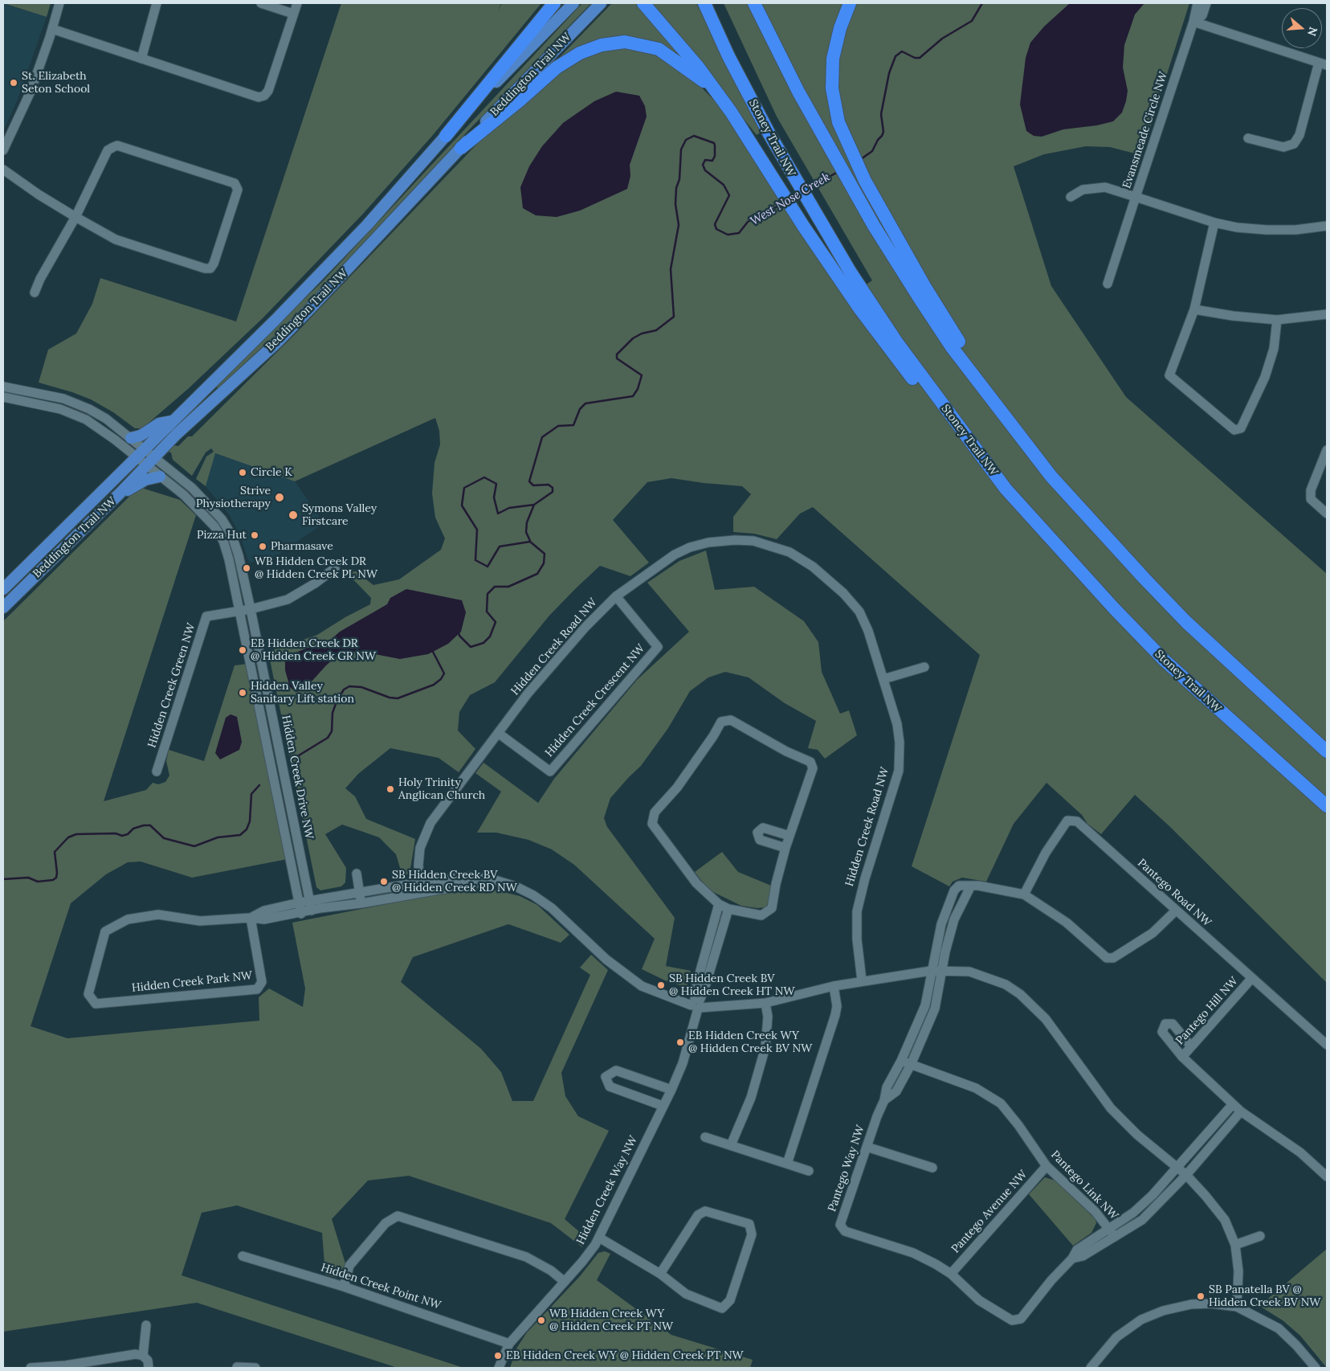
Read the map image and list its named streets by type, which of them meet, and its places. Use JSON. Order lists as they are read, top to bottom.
{
  "streets": {
    "highway": ["Stoney Trail NW"],
    "main road": ["Beddington Trail NW"],
    "street": [
      "Evansmeade Circle NW",
      "Hidden Creek Road NW",
      "Hidden Creek Green NW",
      "Hidden Creek Crescent NW",
      "Hidden Creek Drive NW",
      "Pantego Road NW",
      "Hidden Creek Park NW",
      "Pantego Hill NW",
      "Pantego Way NW",
      "Pantego Link NW",
      "Hidden Creek Way NW",
      "Pantego Avenue NW",
      "Hidden Creek Point NW"
    ]
  },
  "crossings": [
    ["Beddington Trail NW", "Hidden Creek Drive NW"],
    ["Hidden Creek Road NW", "Hidden Creek Crescent NW"],
    ["Hidden Creek Green NW", "Hidden Creek Drive NW"],
    ["Pantego Road NW", "Pantego Hill NW"],
    ["Pantego Hill NW", "Pantego Way NW"],
    ["Pantego Way NW", "Pantego Link NW"],
    ["Pantego Way NW", "Pantego Avenue NW"],
    ["Pantego Link NW", "Pantego Avenue NW"],
    ["Hidden Creek Way NW", "Hidden Creek Point NW"]
  ],
  "water": ["West Nose Creek"],
  "places": [
    "St. Elizabeth Seton School",
    "Circle K",
    "Strive Physiotherapy",
    "Symons Valley Firstcare",
    "Pizza Hut",
    "Pharmasave",
    "WB Hidden Creek DR @ Hidden Creek PL NW",
    "EB Hidden Creek DR @ Hidden Creek GR NW",
    "Hidden Valley Sanitary Lift station",
    "Holy Trinity Anglican Church",
    "SB Hidden Creek BV @ Hidden Creek RD NW",
    "SB Hidden Creek BV @ Hidden Creek HT NW",
    "EB Hidden Creek WY @ Hidden Creek BV NW",
    "SB Panatella BV @ Hidden Creek BV NW",
    "WB Hidden Creek WY @ Hidden Creek PT NW",
    "EB Hidden Creek WY @ Hidden Creek PT NW"
  ],
  "north": "right"
}
